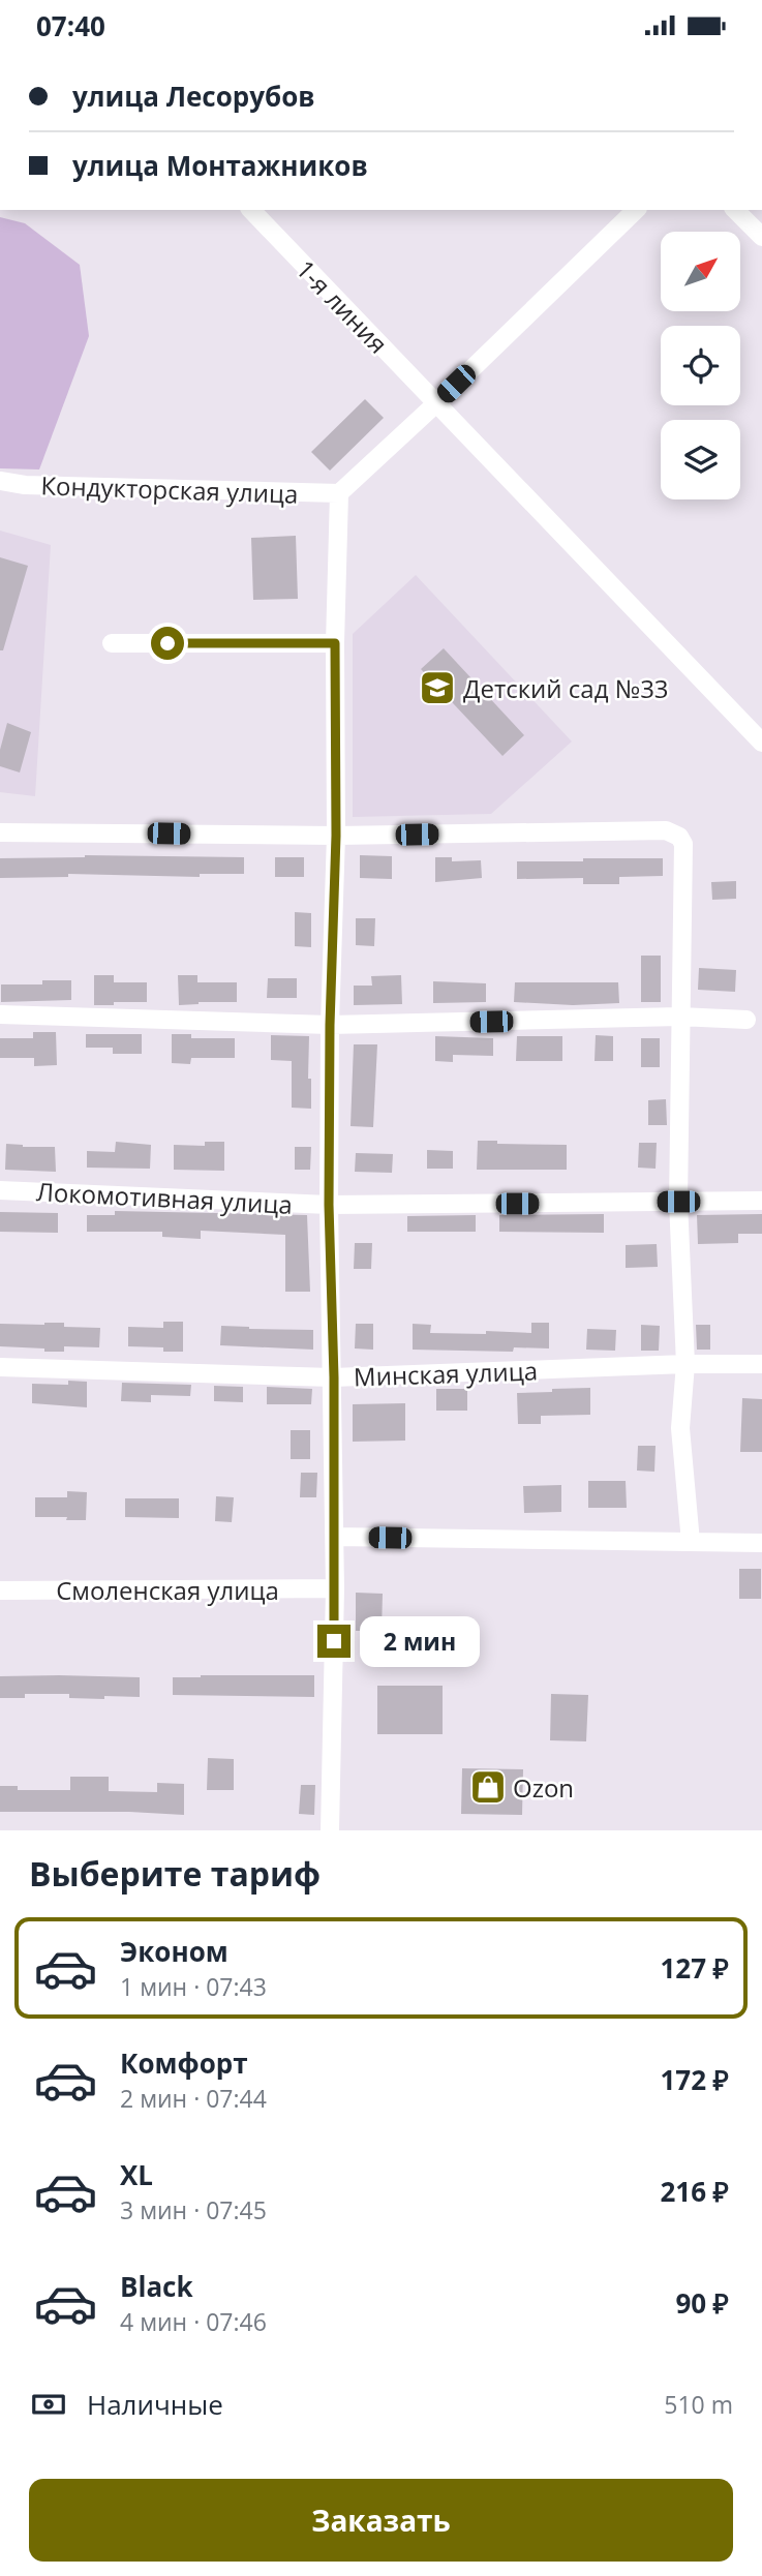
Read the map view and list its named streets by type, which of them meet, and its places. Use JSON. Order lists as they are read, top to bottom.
{
  "streets": {
    "street": [
      "1-я линия",
      "Кондукторская улица",
      "Локомотивная улица",
      "Минская улица",
      "Смоленская улица"
    ]
  },
  "places": {
    "school or university": ["Детский сад №33"],
    "shop": ["Ozon"]
  },
  "north": "top right",
  "page": {
    "status": "07:40",
    "banner": ["улица Лесорубов", "улица Монтажников"],
    "bubble": "2 мин",
    "heading": "Выберите тариф",
    "list": [
      {
        "name": "Эконом",
        "note": "1 мин · 07:43",
        "value": "127 ₽"
      },
      {
        "name": "Комфорт",
        "note": "2 мин · 07:44",
        "value": "172 ₽"
      },
      {
        "name": "XL",
        "note": "3 мин · 07:45",
        "value": "216 ₽"
      },
      {
        "name": "Black",
        "note": "4 мин · 07:46",
        "value": "90 ₽"
      }
    ],
    "pay": ["Наличные", "510 m"],
    "buttons": "Заказать"
  }
}
